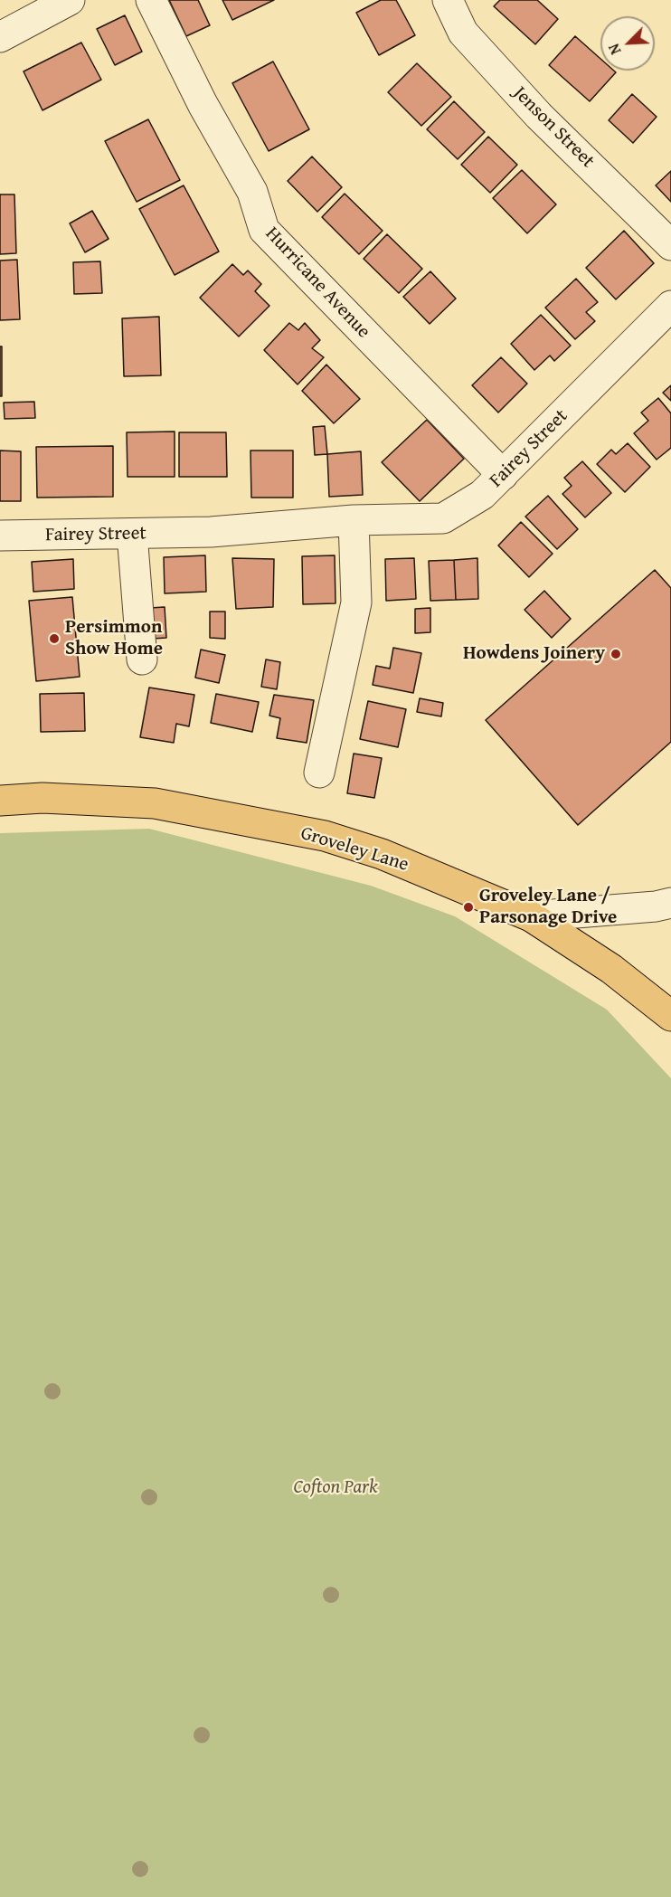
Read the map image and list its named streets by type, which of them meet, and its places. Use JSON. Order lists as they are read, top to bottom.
{
  "streets": {
    "main road": ["Groveley Lane"],
    "street": ["Jenson Street", "Hurricane Avenue", "Fairey Street"]
  },
  "crossings": [
    ["Hurricane Avenue", "Fairey Street"]
  ],
  "parks": ["Cofton Park"],
  "places": ["Persimmon Show Home", "Howdens Joinery", "Groveley Lane / Parsonage Drive"],
  "north": "bottom left"
}
